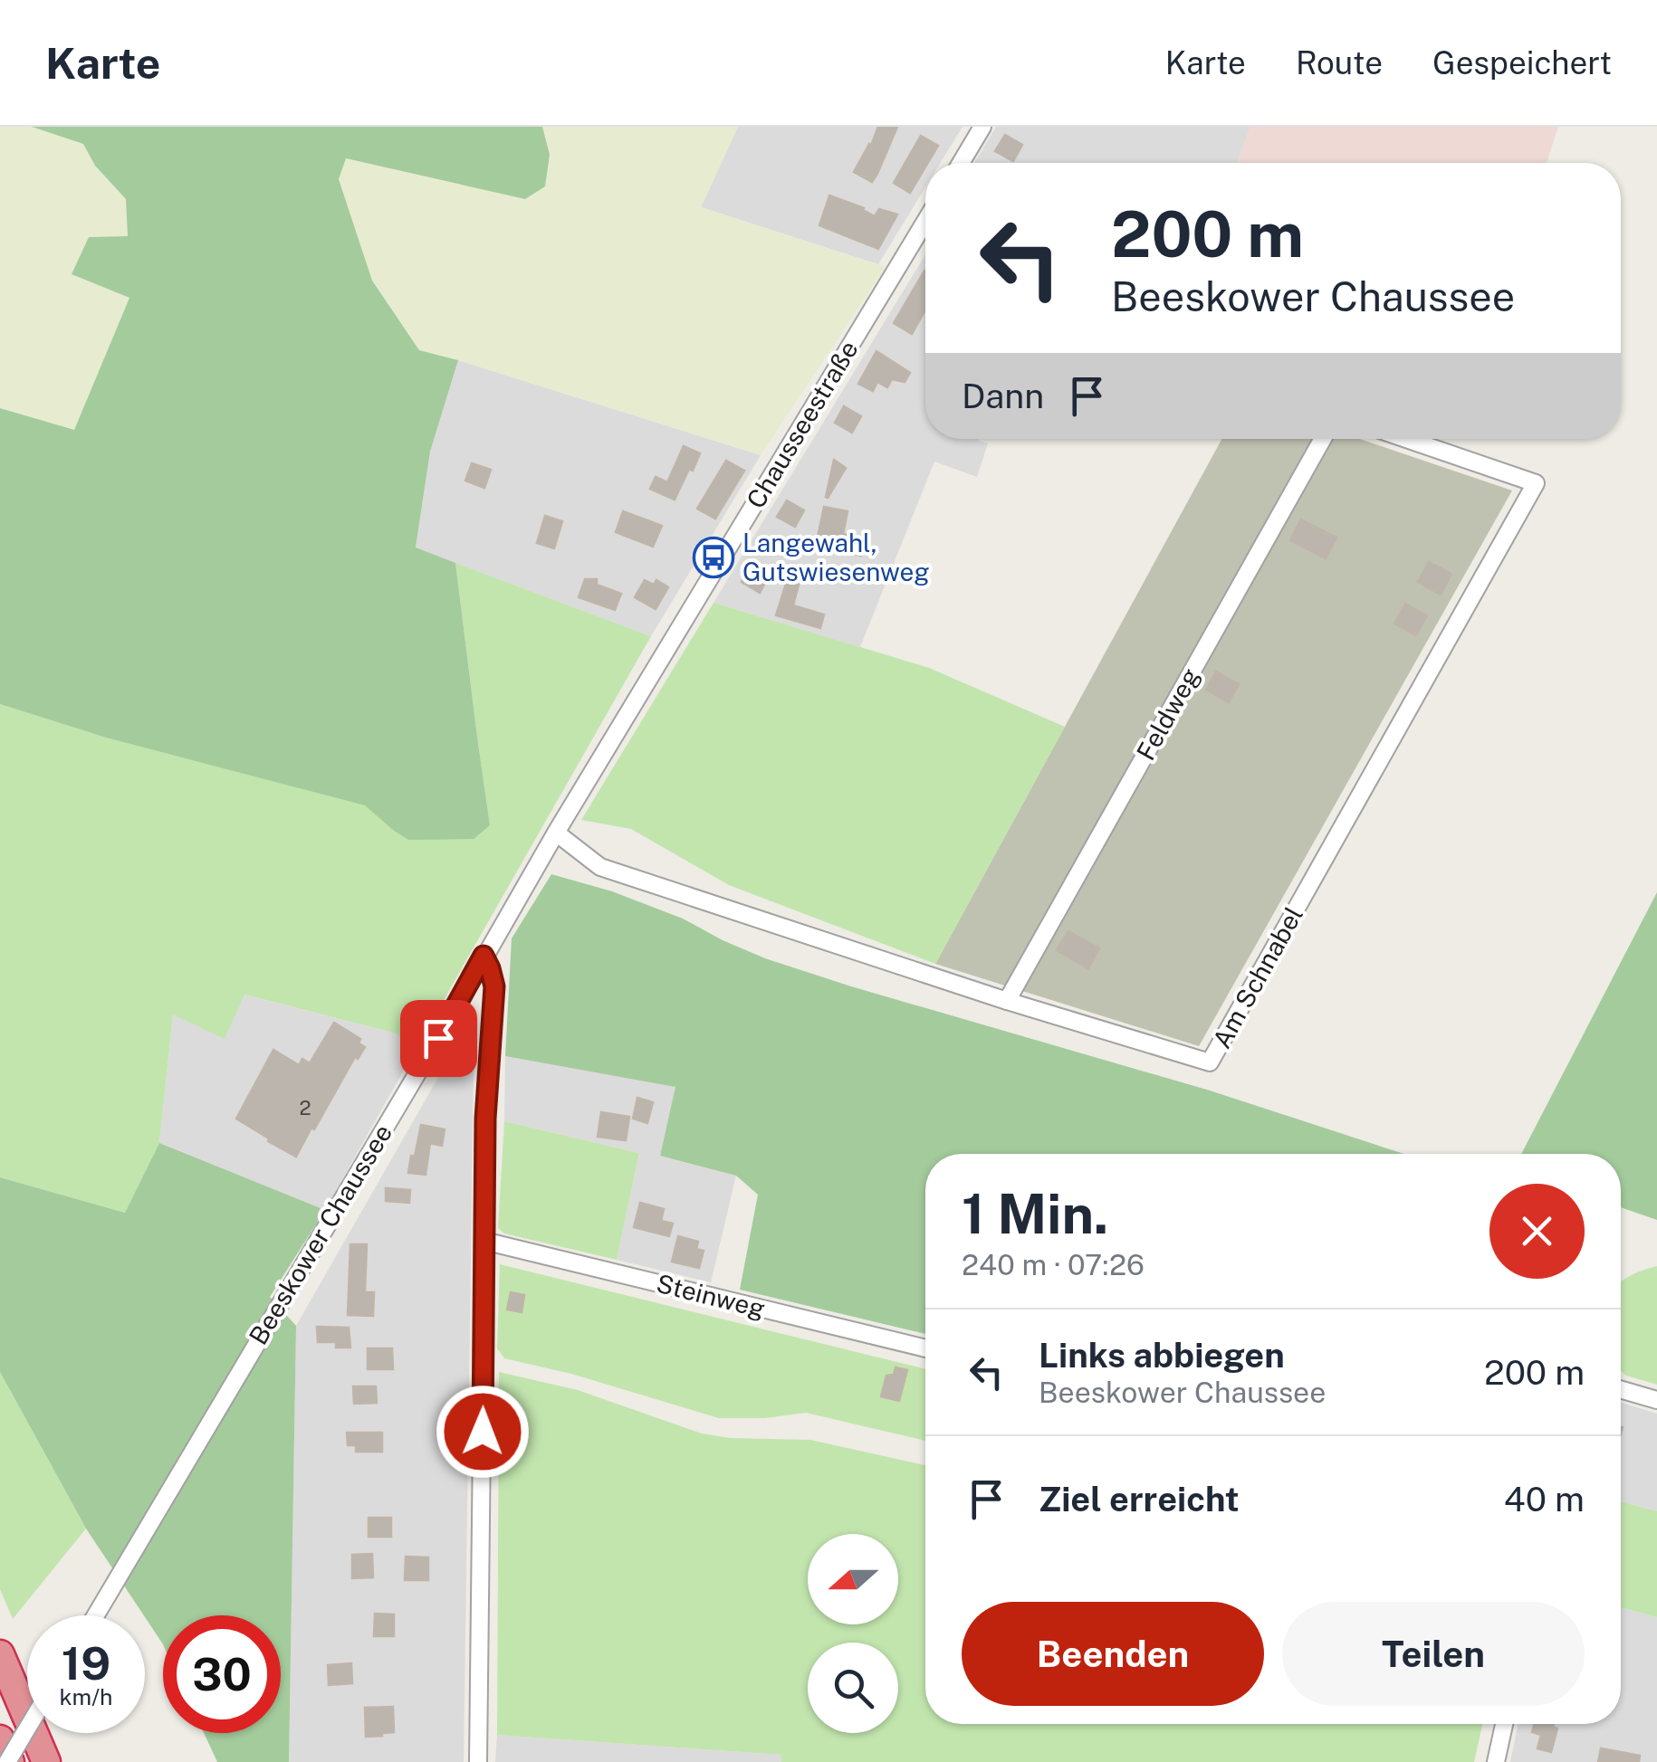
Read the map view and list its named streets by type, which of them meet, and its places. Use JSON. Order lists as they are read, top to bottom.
{
  "streets": {
    "street": [
      "Chausseestraße",
      "Feldweg",
      "Am Schnabel",
      "Beeskower Chaussee",
      "Steinweg"
    ]
  },
  "crossings": [
    ["Chausseestraße", "Am Schnabel"],
    ["Chausseestraße", "Beeskower Chaussee"],
    ["Feldweg", "Am Schnabel"],
    ["Am Schnabel", "Beeskower Chaussee"]
  ],
  "places": {
    "bus stop": ["Langewahl, Gutswiesenweg"]
  },
  "house_numbers": ["2"],
  "north": "left",
  "page": {
    "header": "Karte",
    "nav": ["Karte", "Route", "Gespeichert"],
    "turn": ["200 m", "Beeskower Chaussee"],
    "then": "Dann",
    "heading": ["1 Min.", "240 m · 07:26"],
    "list": [
      {
        "name": "Links abbiegen",
        "note": "Beeskower Chaussee",
        "value": "200 m"
      },
      {
        "name": "Ziel erreicht",
        "value": "40 m"
      }
    ],
    "buttons": ["Beenden", "Teilen"],
    "speed": "19 km/h",
    "limit": "30"
  }
}
